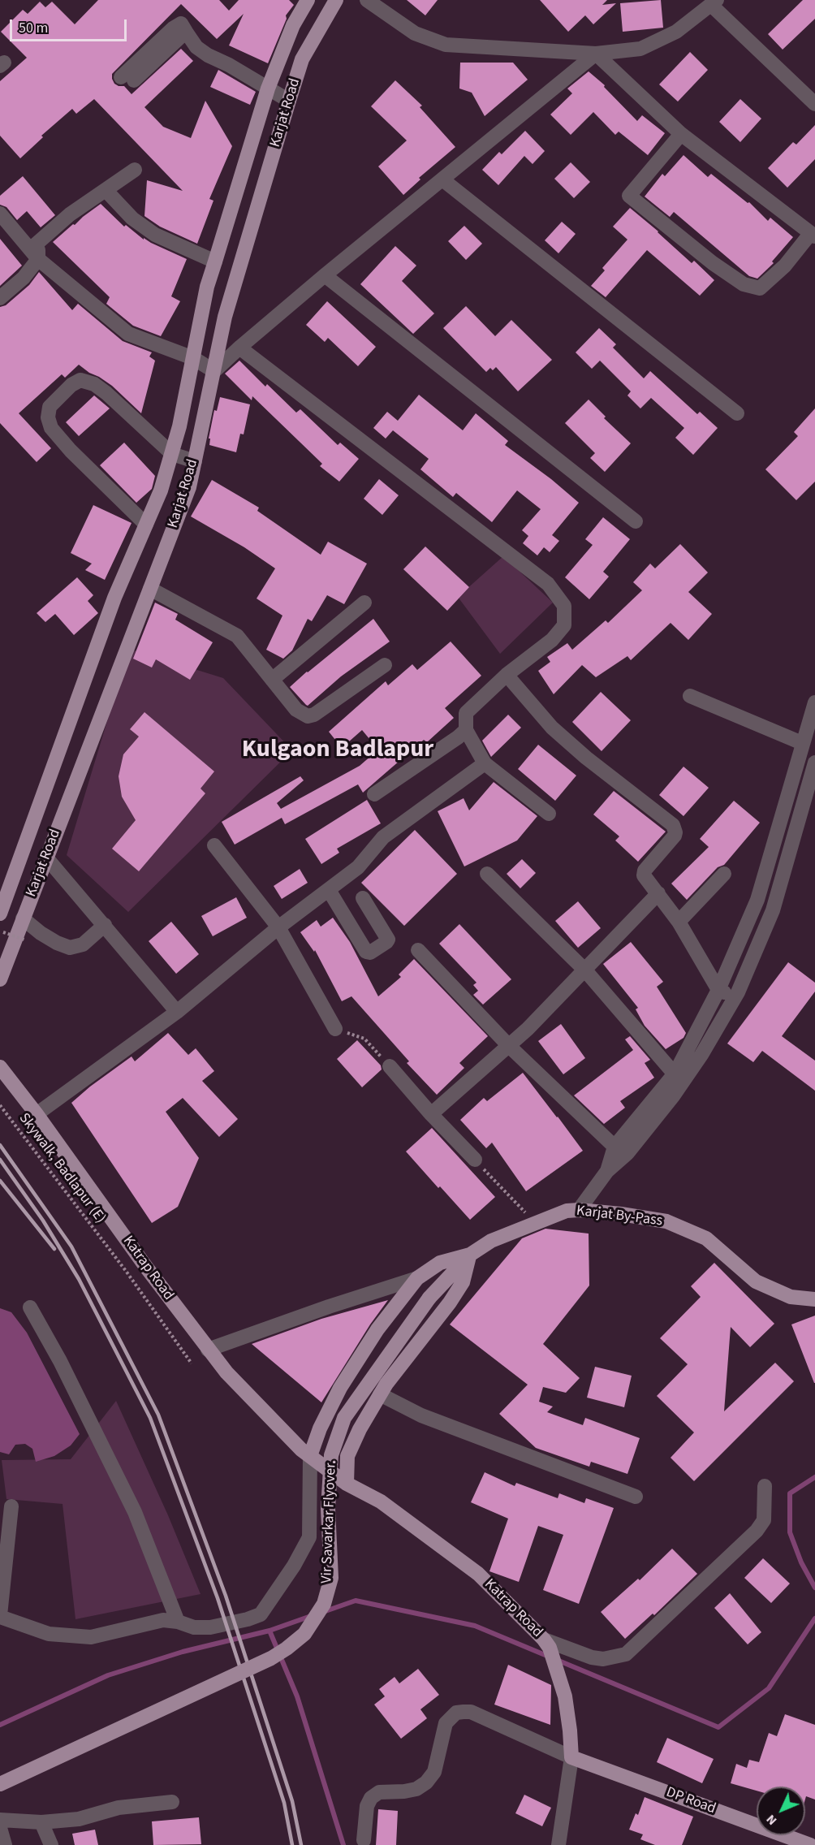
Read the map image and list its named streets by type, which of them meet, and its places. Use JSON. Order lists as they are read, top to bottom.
{
  "streets": {
    "main road": [
      "Karjat Road",
      "Karjat By-Pass",
      "Katrap Road",
      "Vir Savarkar Flyover.",
      "DP Road"
    ],
    "path": ["Skywalk, Badlapur (E)"]
  },
  "crossings": [
    ["Karjat By-Pass", "Vir Savarkar Flyover."],
    ["Katrap Road", "DP Road"]
  ],
  "districts": ["Kulgaon Badlapur"],
  "scale_bar": "50 m",
  "north": "bottom left"
}
